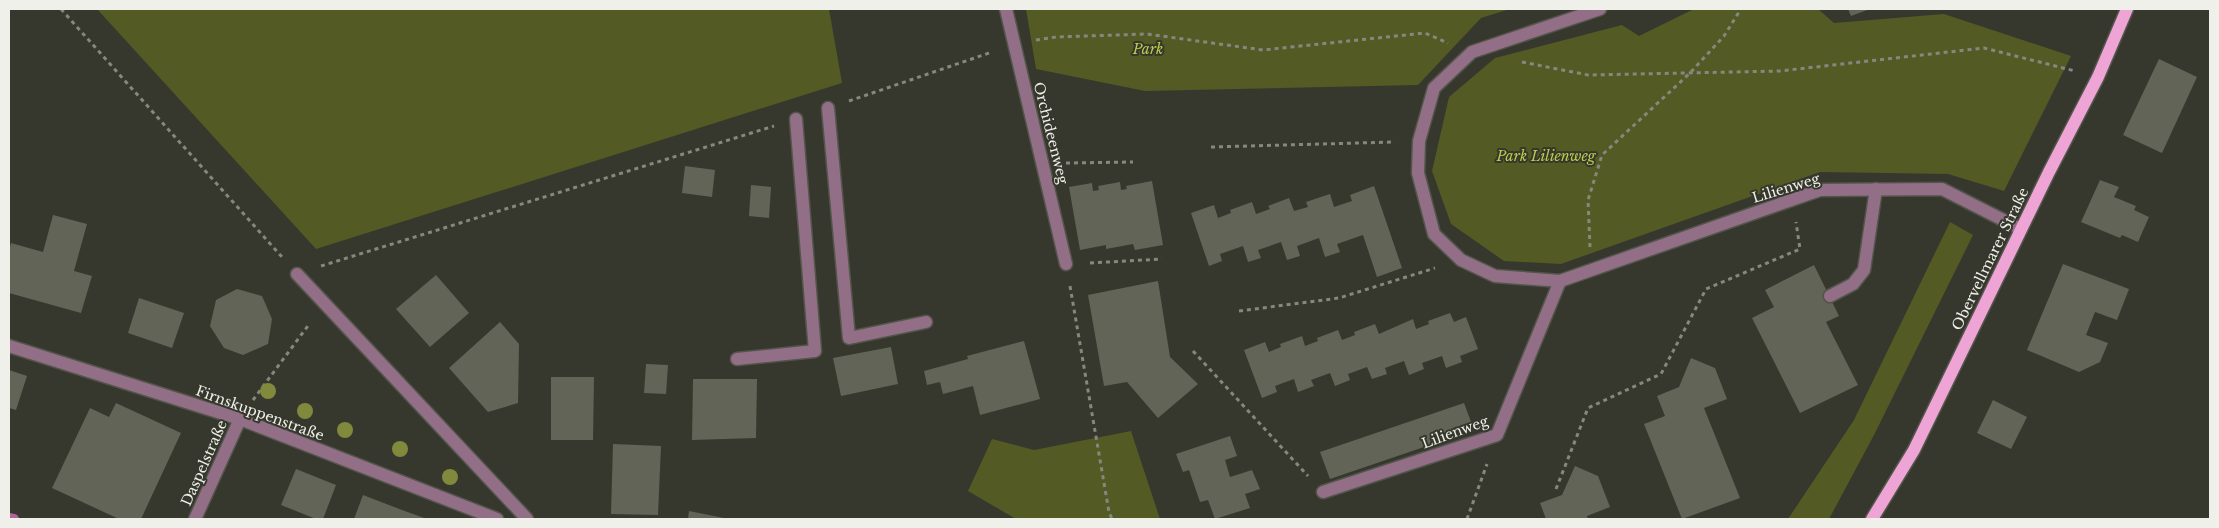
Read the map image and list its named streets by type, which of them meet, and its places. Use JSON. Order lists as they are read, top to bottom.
{
  "streets": {
    "main road": ["Obervellmarer Straße"],
    "street": [
      "Orchideenweg",
      "Lilienweg",
      "Firnskuppenstraße",
      "Daspelstraße"
    ]
  },
  "crossings": [
    ["Lilienweg", "Obervellmarer Straße"],
    ["Firnskuppenstraße", "Daspelstraße"]
  ],
  "parks": ["Park", "Park Lilienweg"]
}
